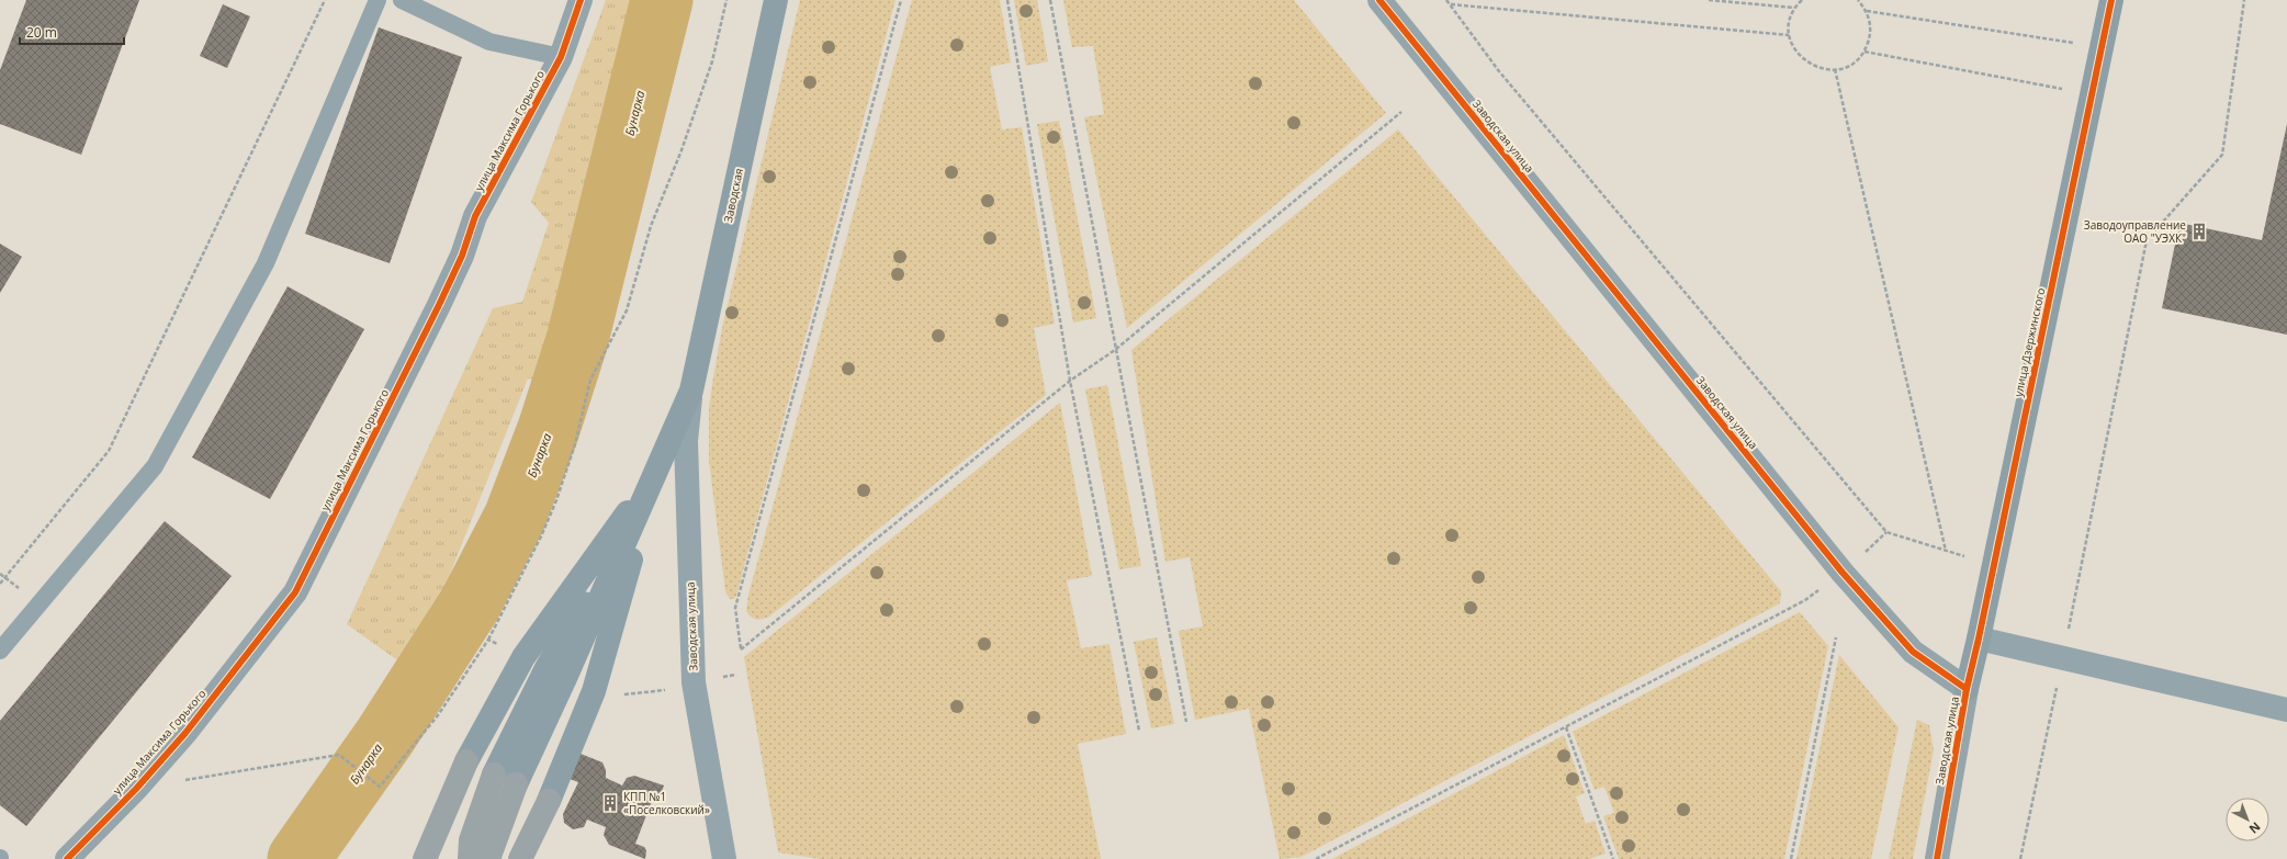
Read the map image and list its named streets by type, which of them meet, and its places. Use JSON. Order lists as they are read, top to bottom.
{
  "streets": {
    "main road": ["Заводская", "улица Дзержинского"],
    "street": ["улица Максима Горького", "Заводская улица"]
  },
  "crossings": [
    ["Заводская улица", "Заводская"],
    ["Заводская улица", "улица Дзержинского"]
  ],
  "water": ["Бунарка"],
  "places": {
    "building": ["Заводоуправление ОАО \"УЭХК\"", "КПП №1 «Поселковский»"]
  },
  "scale_bar": "20 m",
  "north": "bottom right"
}
